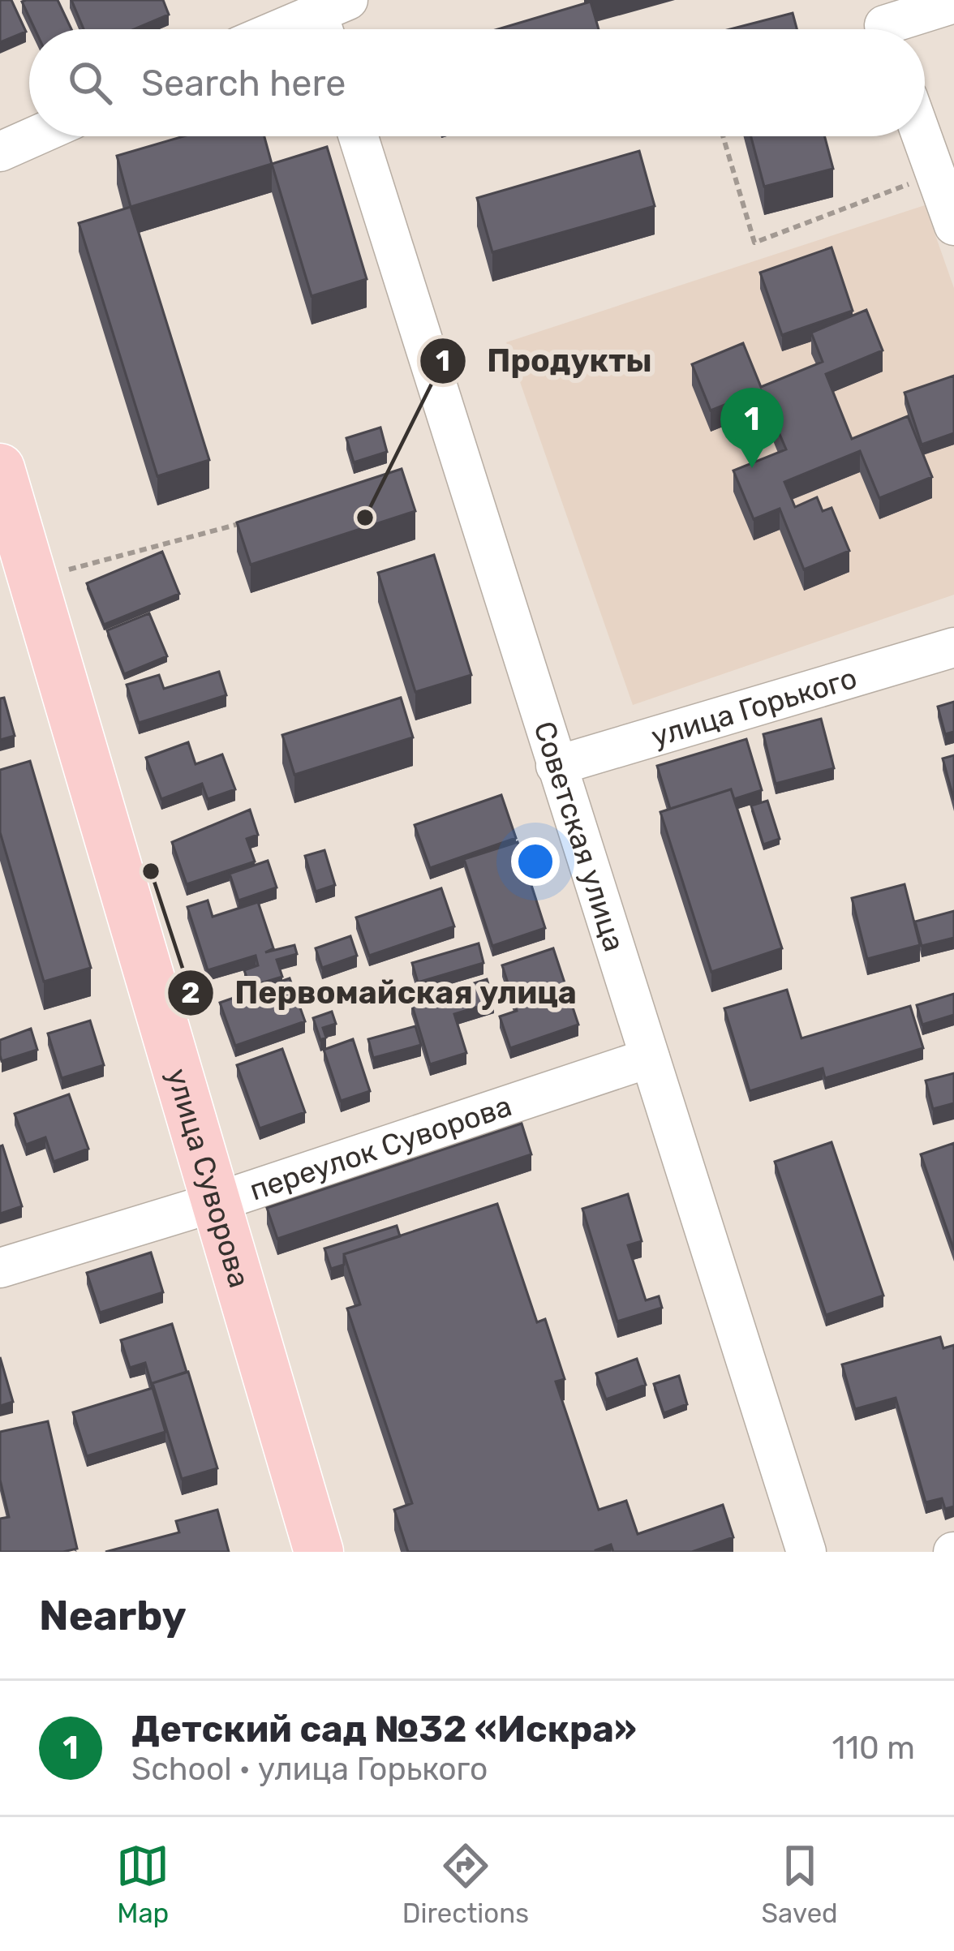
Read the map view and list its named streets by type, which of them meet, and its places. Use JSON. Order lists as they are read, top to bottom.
{
  "streets": {
    "main road": ["улица Суворова"],
    "street": ["улица Горького", "Советская улица", "переулок Суворова"]
  },
  "crossings": [
    ["улица Горького", "Советская улица"],
    ["Советская улица", "переулок Суворова"],
    ["переулок Суворова", "улица Суворова"]
  ],
  "places": ["Продукты", "Первомайская улица"],
  "page": {
    "search": "Search here",
    "pins": "1",
    "heading": "Nearby",
    "list": [
      {
        "mark": "1",
        "name": "Детский сад №32 «Искра»",
        "note": "School · улица Горького",
        "value": "110 m"
      }
    ],
    "nav": ["Map", "Directions", "Saved"]
  }
}
